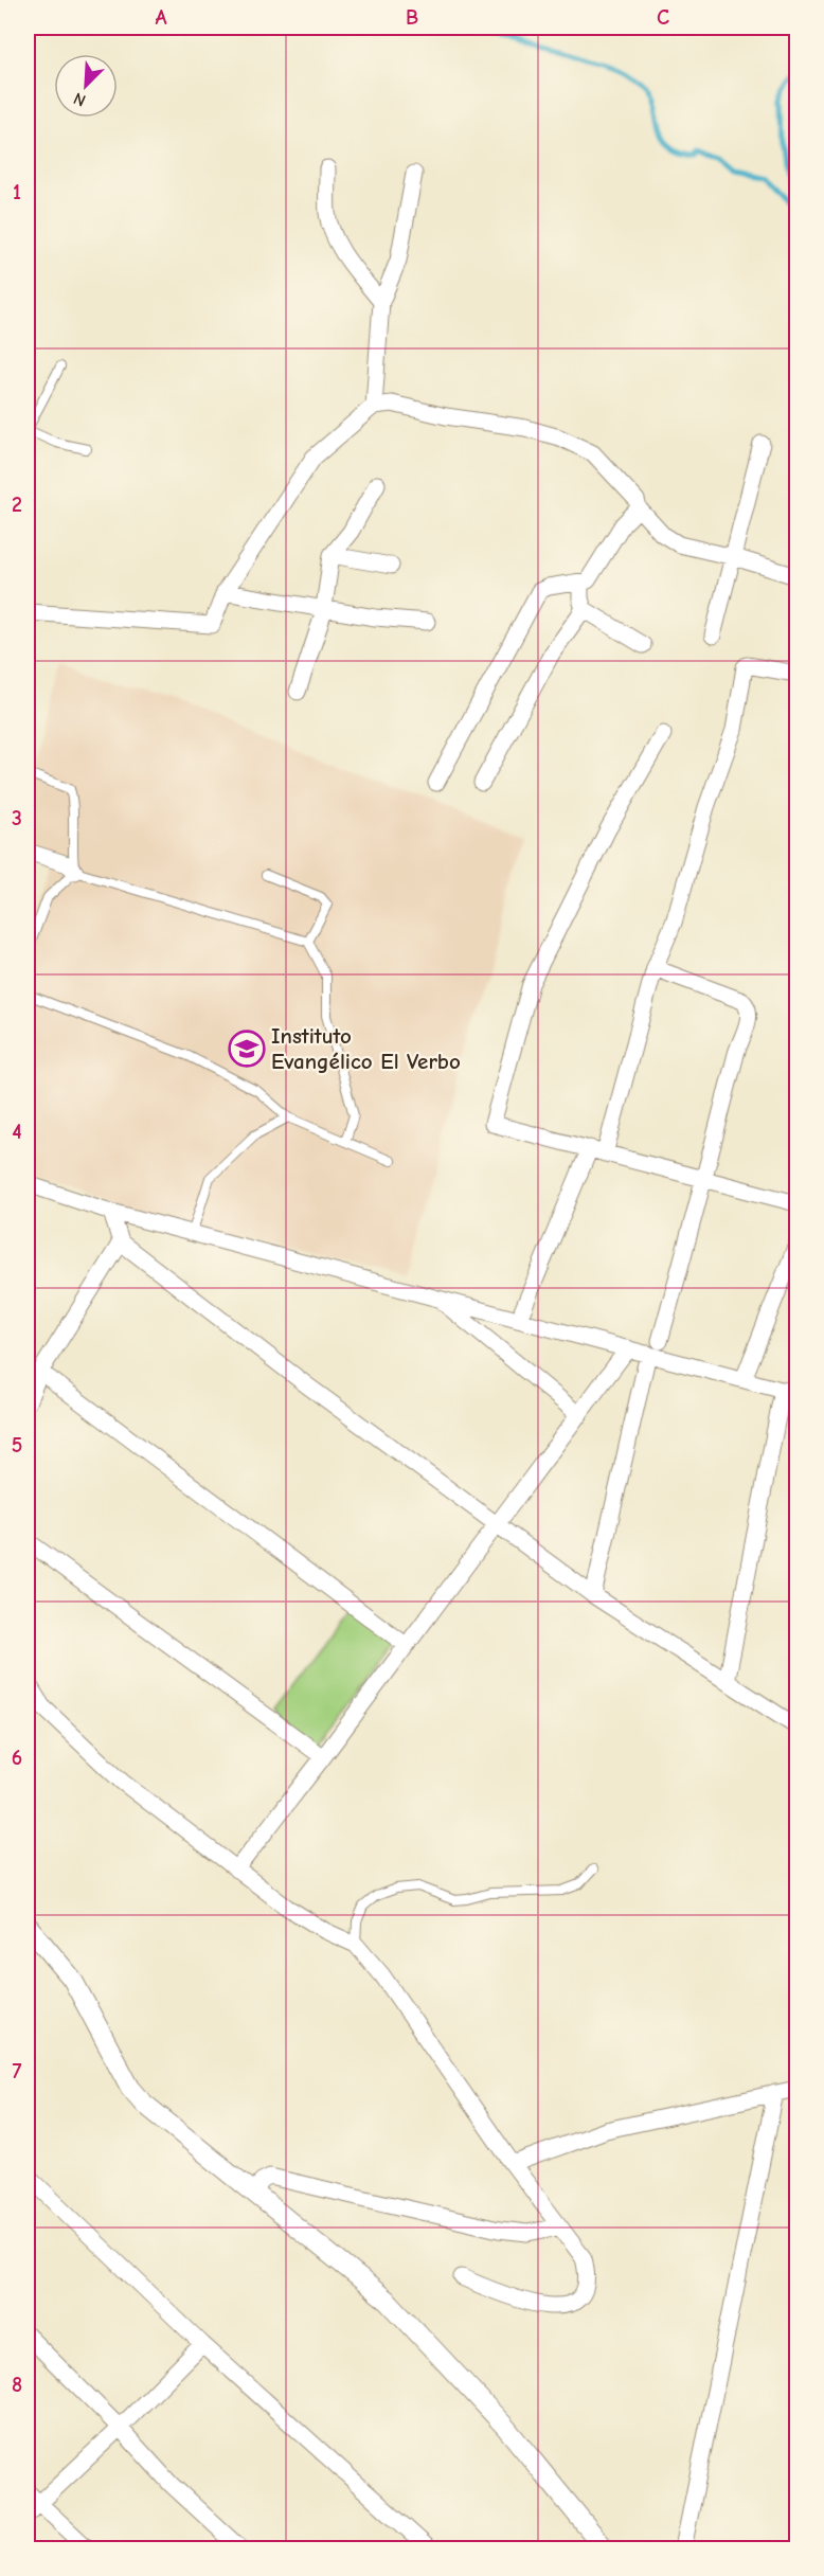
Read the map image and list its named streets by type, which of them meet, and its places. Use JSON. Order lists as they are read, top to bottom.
{
  "places": {
    "school or university": ["Instituto Evangélico El Verbo"]
  },
  "north": "bottom left",
  "grid": {
    "columns": ["A", "B", "C"],
    "rows": [
      "1",
      "2",
      "3",
      "4",
      "5",
      "6",
      "7",
      "8"
    ]
  }
}
